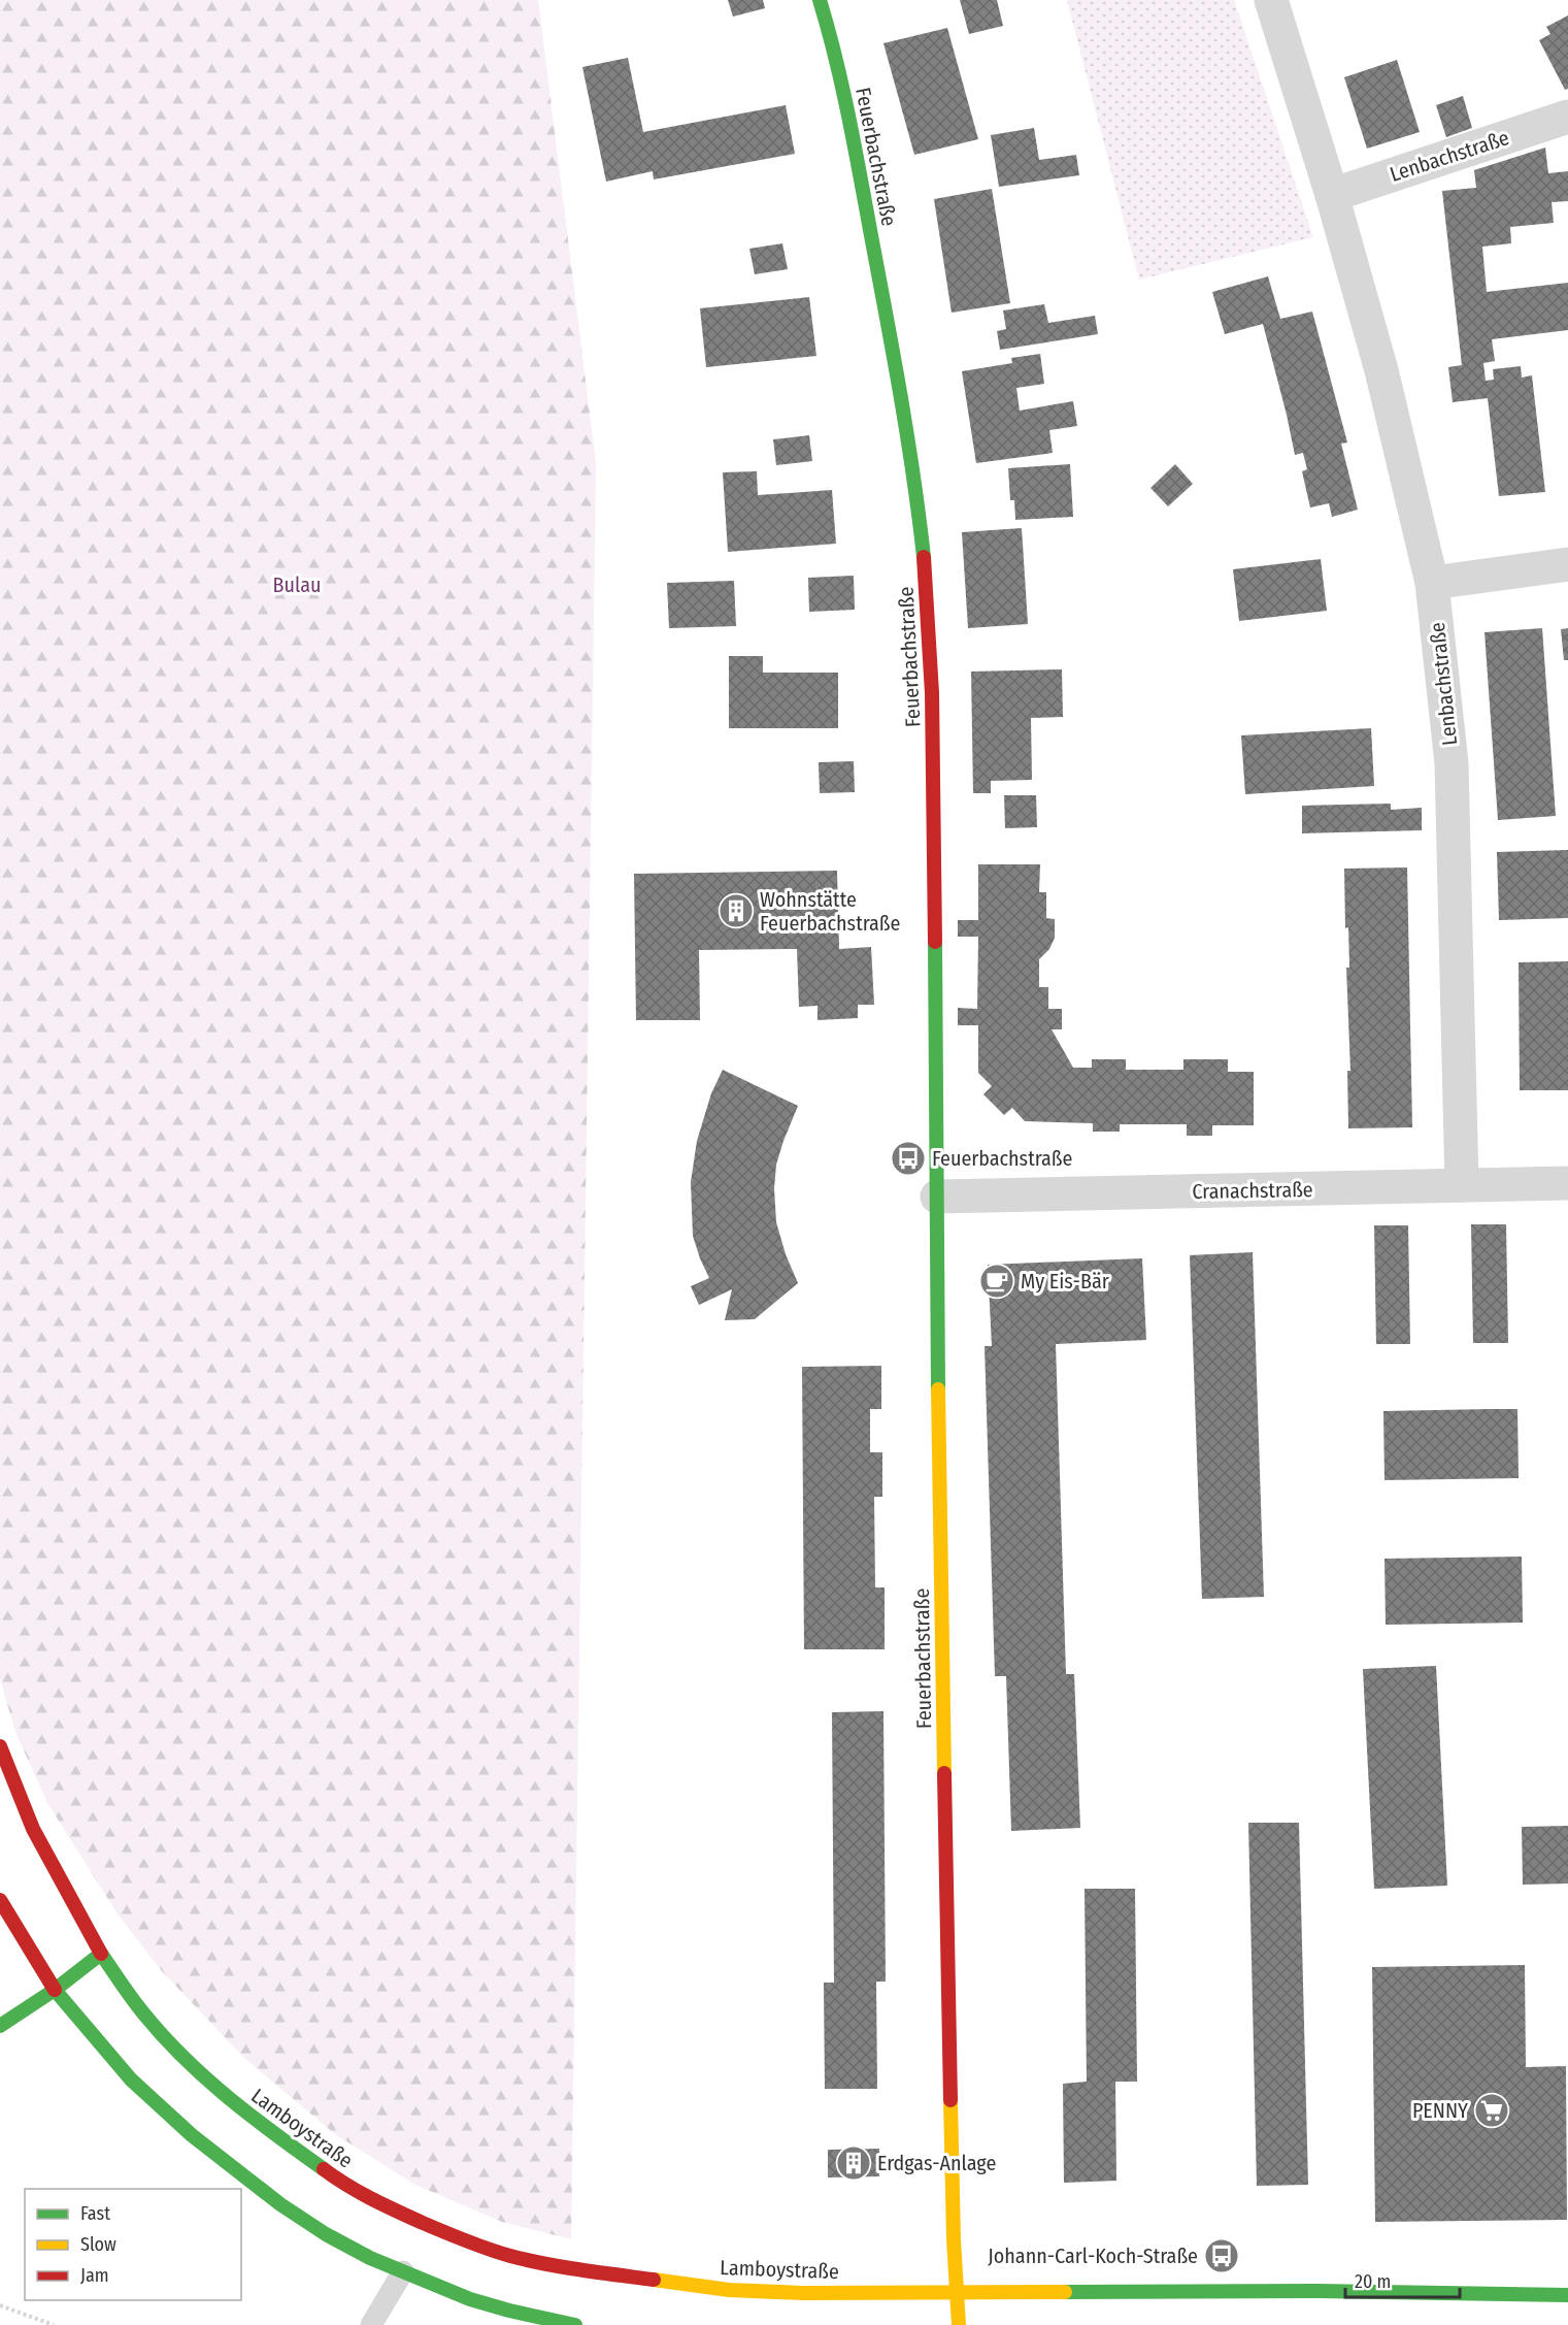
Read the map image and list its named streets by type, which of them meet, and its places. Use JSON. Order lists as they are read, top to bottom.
{
  "streets": {
    "main road": ["Feuerbachstraße", "Lamboystraße"],
    "street": ["Lenbachstraße", "Cranachstraße"]
  },
  "crossings": [
    ["Lenbachstraße", "Cranachstraße"],
    ["Feuerbachstraße", "Cranachstraße"],
    ["Feuerbachstraße", "Lamboystraße"]
  ],
  "parks": ["Bulau"],
  "places": {
    "building": ["Wohnstätte Feuerbachstraße", "Erdgas-Anlage"],
    "bus stop": ["Feuerbachstraße", "Johann-Carl-Koch-Straße"],
    "cafe": ["My Eis-Bär"],
    "supermarket": ["PENNY"]
  },
  "legend": ["Fast", "Slow", "Jam"],
  "scale_bar": "20 m"
}
